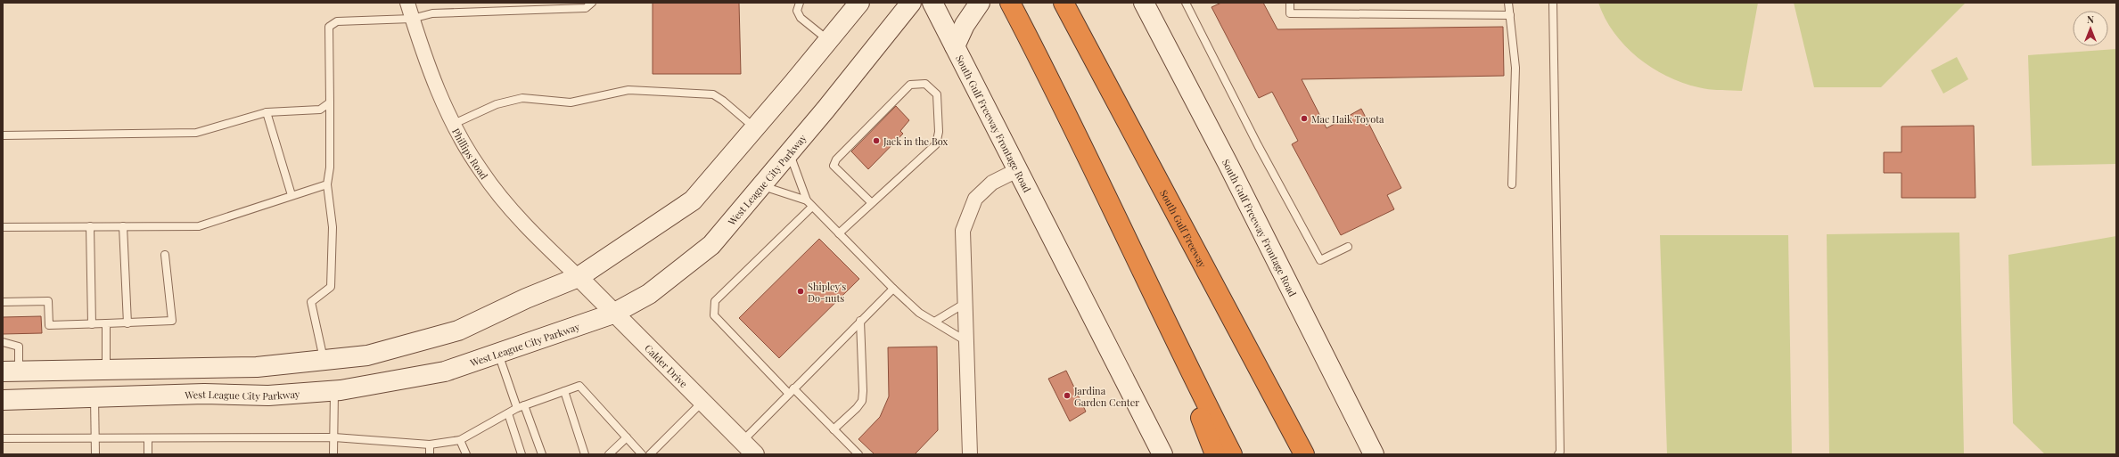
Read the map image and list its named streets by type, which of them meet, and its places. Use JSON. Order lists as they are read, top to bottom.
{
  "streets": {
    "highway": ["South Gulf Freeway"],
    "main road": ["South Gulf Freeway Frontage Road", "West League City Parkway"],
    "street": ["Phillips Road", "Calder Drive"]
  },
  "crossings": [
    ["Phillips Road", "Calder Drive"],
    ["West League City Parkway", "Calder Drive"]
  ],
  "places": [
    "Mac Haik Toyota",
    "Jack in the Box",
    "Shipley's Do-nuts",
    "Jardina Garden Center"
  ],
  "north": "top"
}
